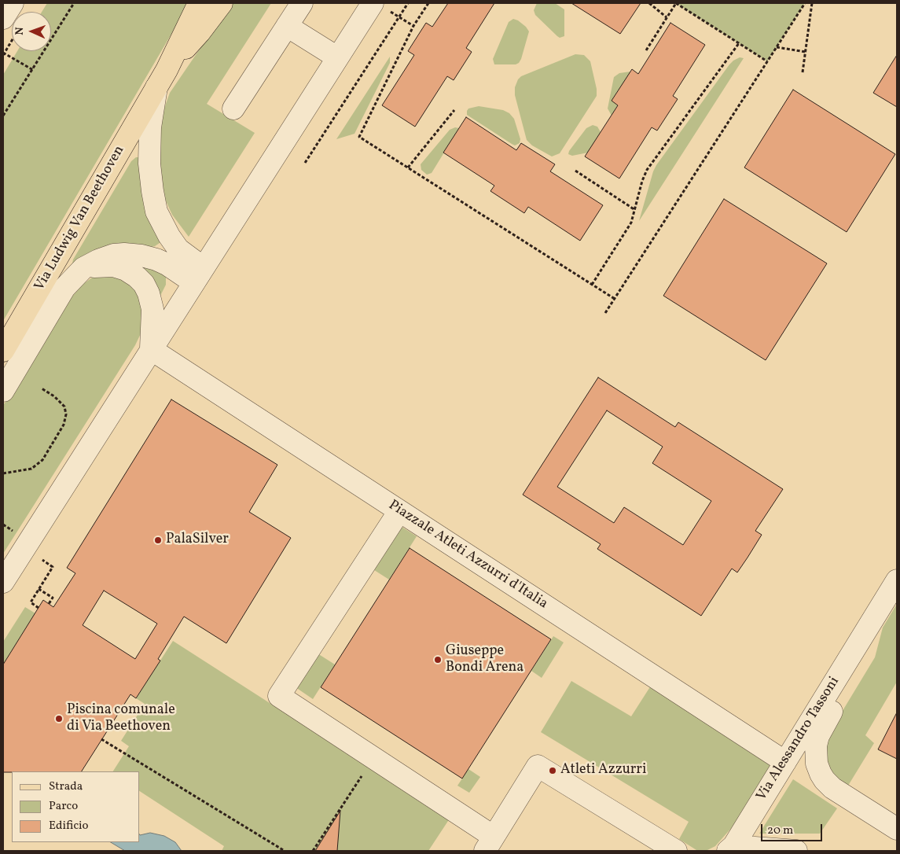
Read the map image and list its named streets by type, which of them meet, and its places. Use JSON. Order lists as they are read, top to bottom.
{
  "streets": {
    "main road": ["Via Ludwig Van Beethoven"],
    "street": ["Piazzale Atleti Azzurri d'Italia", "Via Alessandro Tassoni"]
  },
  "crossings": [
    ["Via Ludwig Van Beethoven", "Piazzale Atleti Azzurri d'Italia"],
    ["Piazzale Atleti Azzurri d'Italia", "Via Alessandro Tassoni"]
  ],
  "places": [
    "PalaSilver",
    "Giuseppe Bondi Arena",
    "Piscina comunale di Via Beethoven",
    "Atleti Azzurri"
  ],
  "legend": ["Strada", "Parco", "Edificio"],
  "scale_bar": "20 m",
  "north": "left"
}
